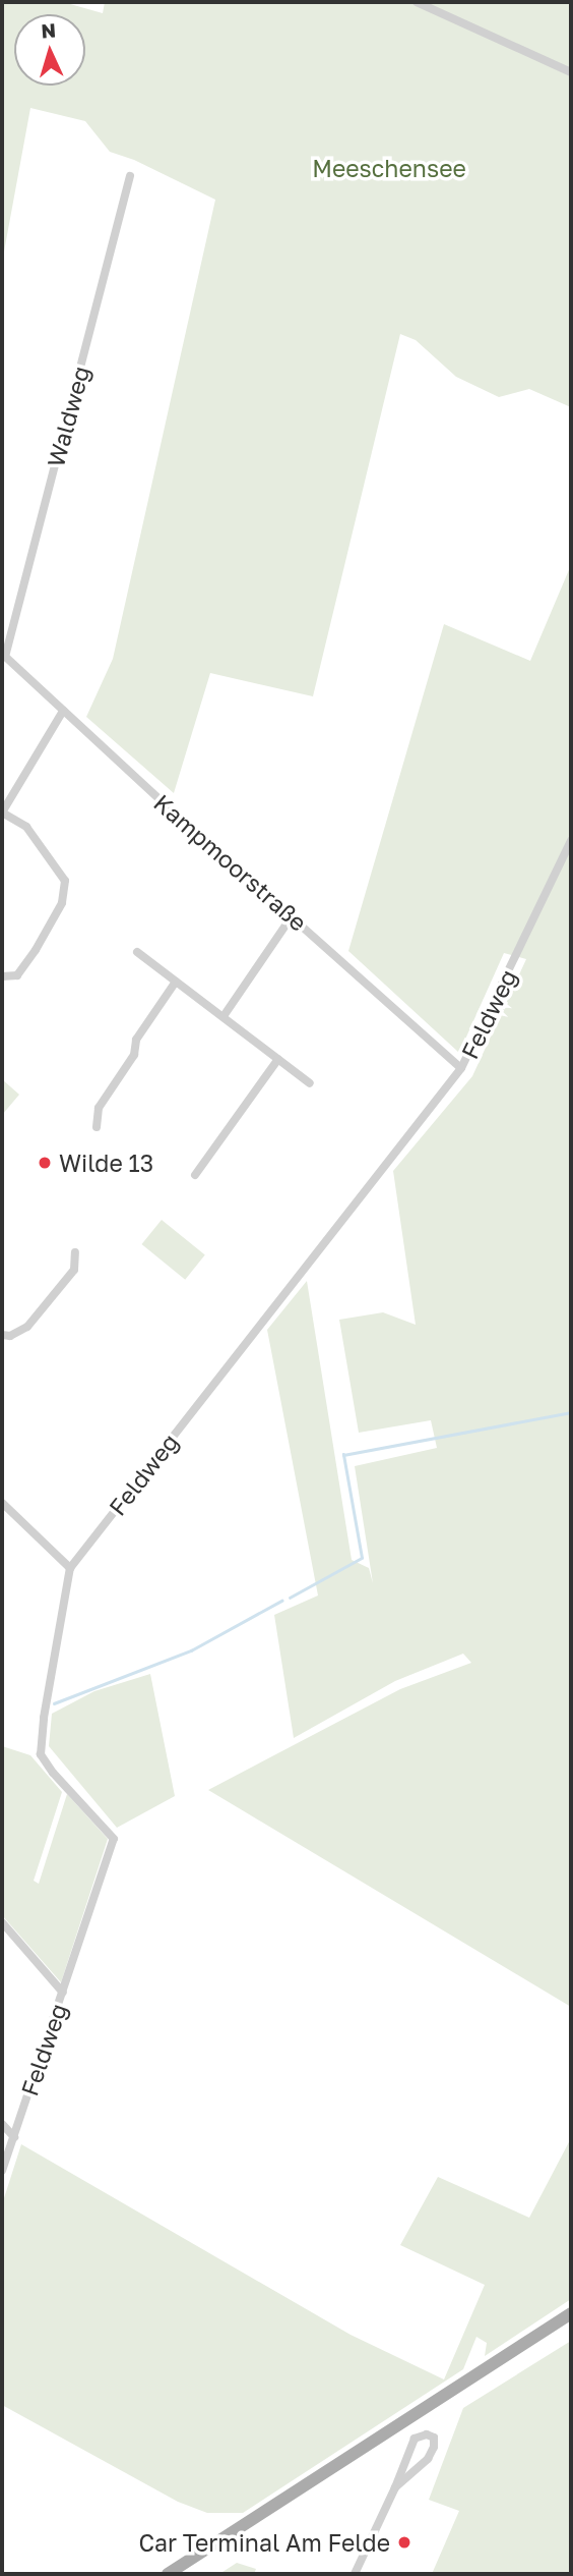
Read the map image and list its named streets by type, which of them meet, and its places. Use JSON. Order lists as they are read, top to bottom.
{
  "streets": {
    "street": ["Waldweg", "Kampmoorstraße", "Feldweg"]
  },
  "crossings": [
    ["Waldweg", "Kampmoorstraße"],
    ["Kampmoorstraße", "Feldweg"]
  ],
  "parks": ["Meeschensee"],
  "places": ["Wilde 13", "Car Terminal Am Felde"],
  "north": "top"
}
